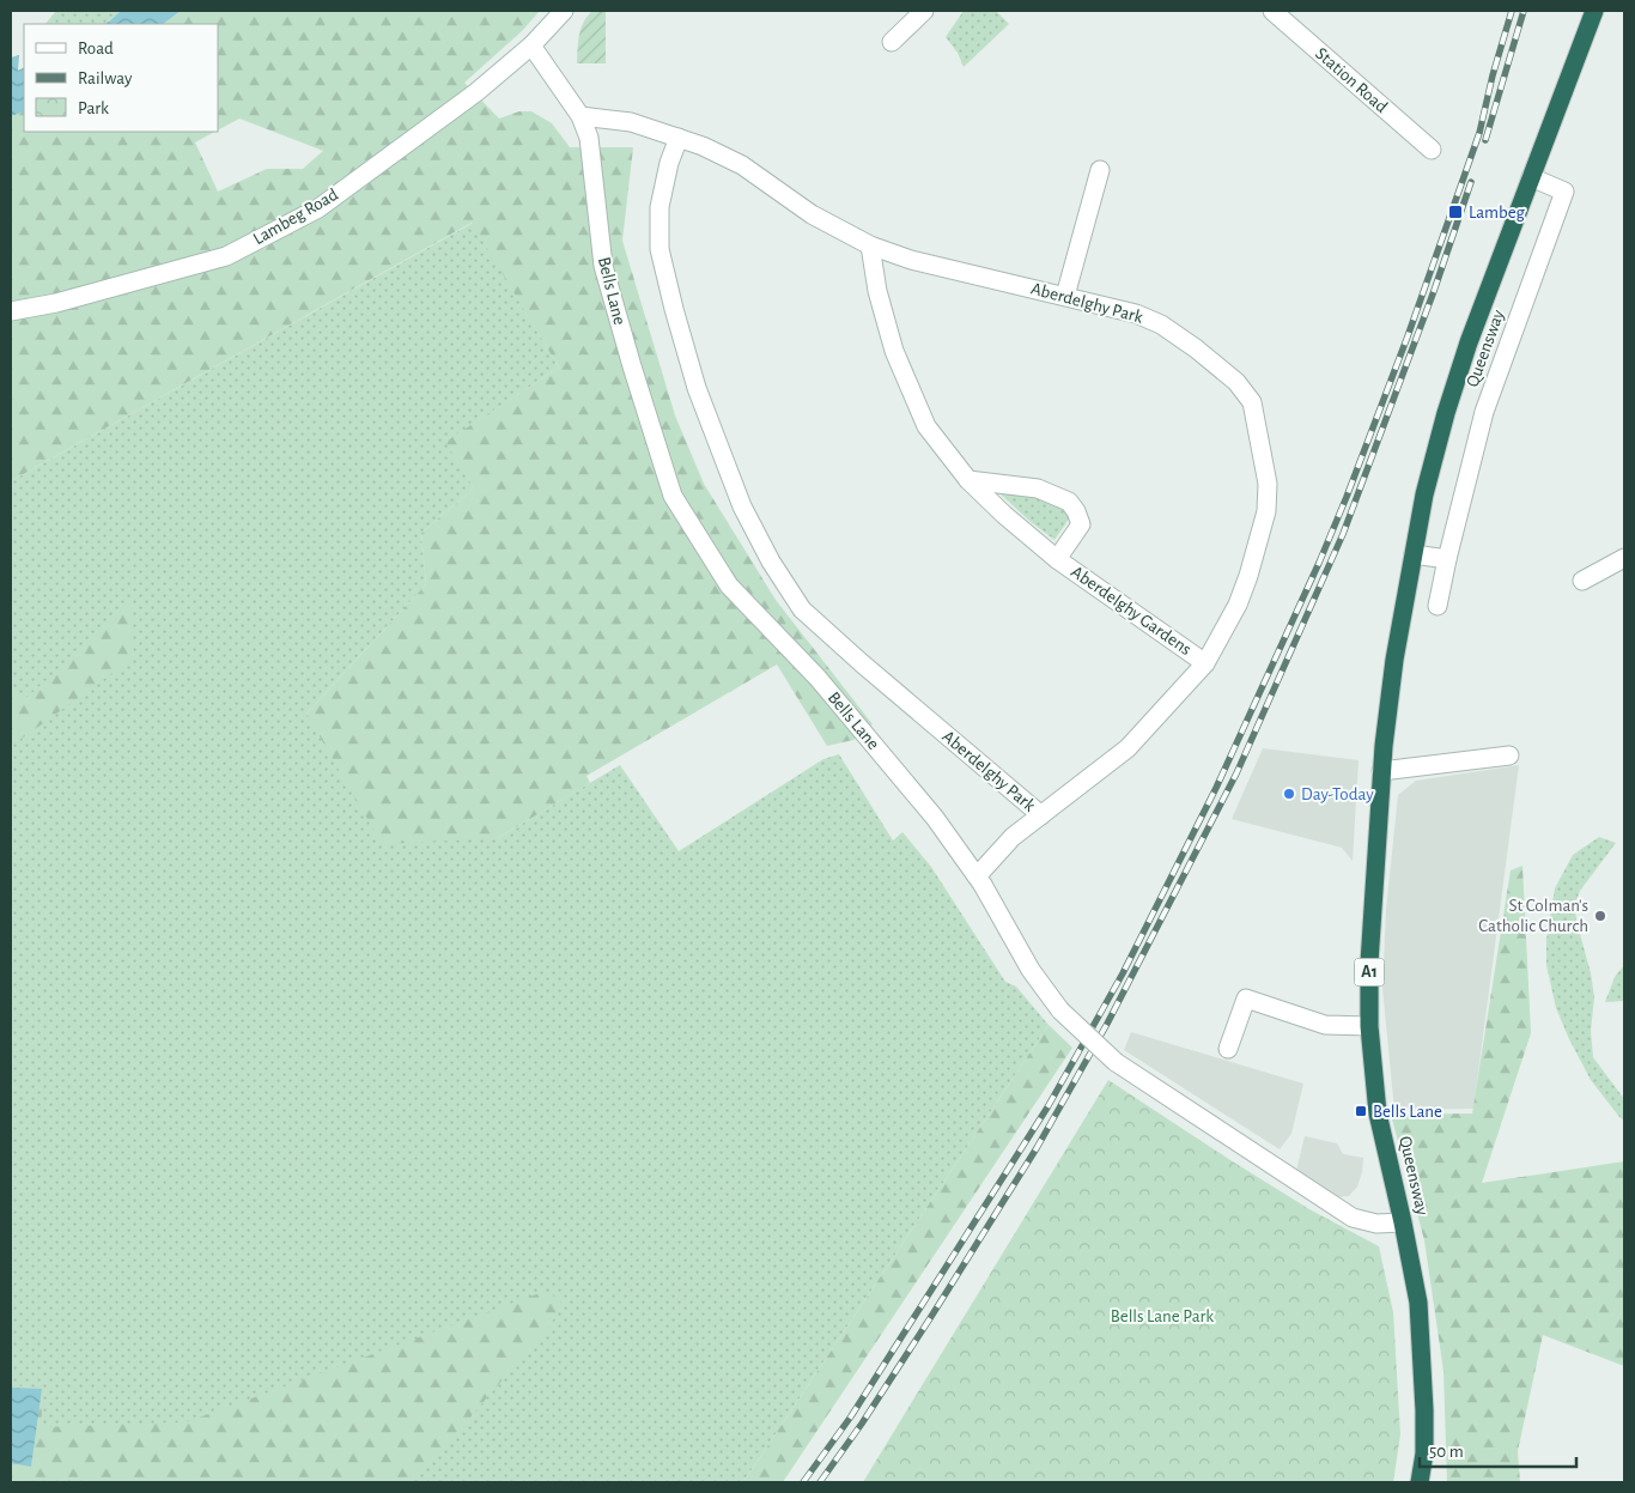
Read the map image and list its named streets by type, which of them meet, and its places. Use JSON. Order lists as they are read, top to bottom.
{
  "streets": {
    "highway": ["Queensway", "A1"],
    "street": [
      "Station Road",
      "Lambeg Road",
      "Bells Lane",
      "Aberdelghy Park",
      "Aberdelghy Gardens"
    ]
  },
  "crossings": [
    ["Lambeg Road", "Bells Lane"],
    ["Bells Lane", "Aberdelghy Park"],
    ["Bells Lane", "Queensway"],
    ["Aberdelghy Park", "Aberdelghy Gardens"]
  ],
  "parks": ["Bells Lane Park"],
  "places": {
    "transit": ["Lambeg", "Bells Lane"],
    "other": ["Day-Today", "St Colman's Catholic Church"]
  },
  "legend": ["Road", "Railway", "Park"],
  "scale_bar": "50 m"
}
